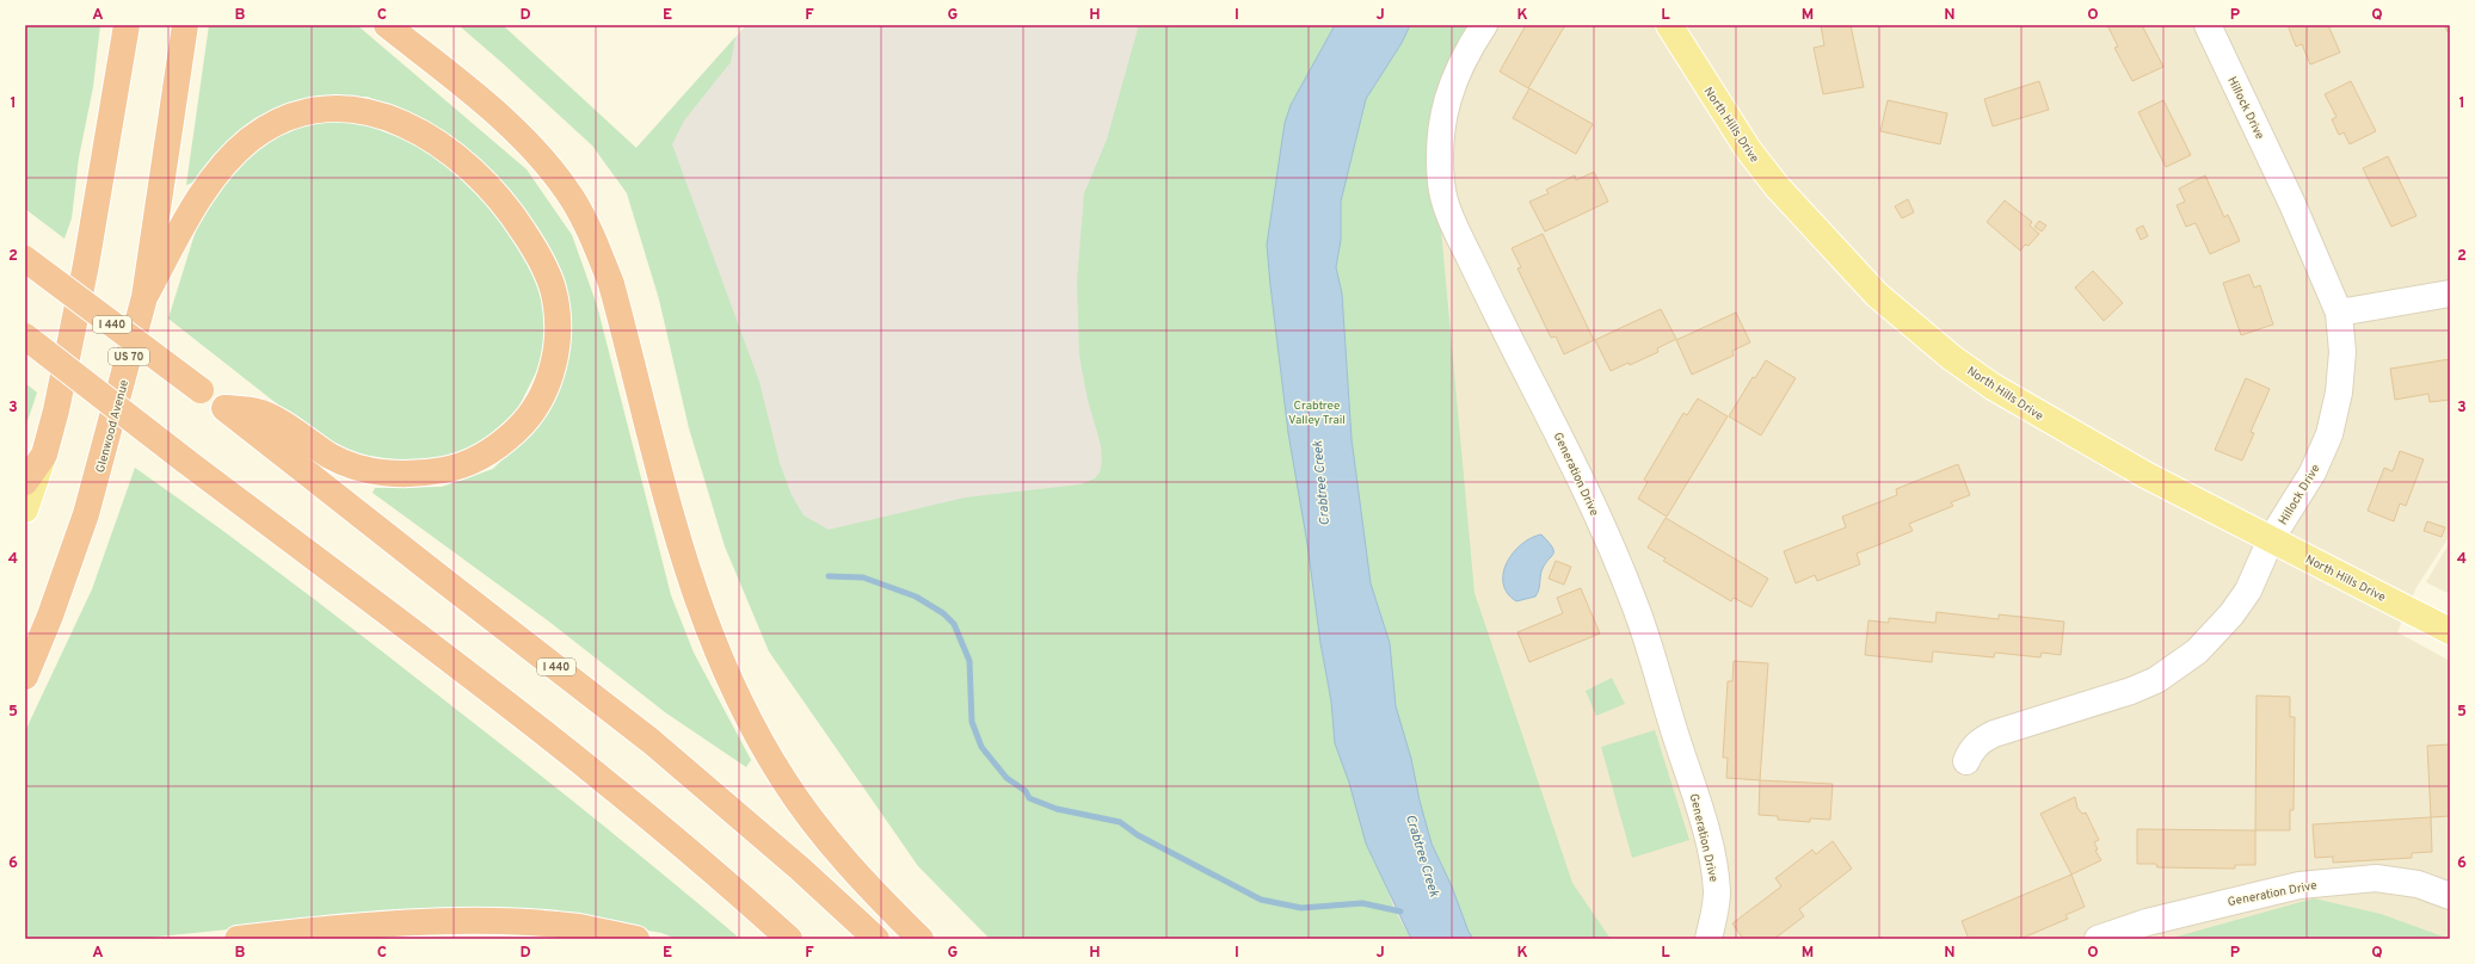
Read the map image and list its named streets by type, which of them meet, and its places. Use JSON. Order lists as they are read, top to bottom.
{
  "streets": {
    "highway": ["I 440", "US 70", "Glenwood Avenue"],
    "main road": ["North Hills Drive"],
    "street": ["Hillock Drive", "Generation Drive"]
  },
  "crossings": [
    ["Hillock Drive", "North Hills Drive"]
  ],
  "water": ["Crabtree Creek"],
  "parks": ["Crabtree Valley Trail"],
  "grid": {
    "columns": [
      "A",
      "B",
      "C",
      "D",
      "E",
      "F",
      "G",
      "H",
      "I",
      "J",
      "K",
      "L",
      "M",
      "N",
      "O",
      "P",
      "Q"
    ],
    "rows": [
      "1",
      "2",
      "3",
      "4",
      "5",
      "6"
    ]
  }
}
